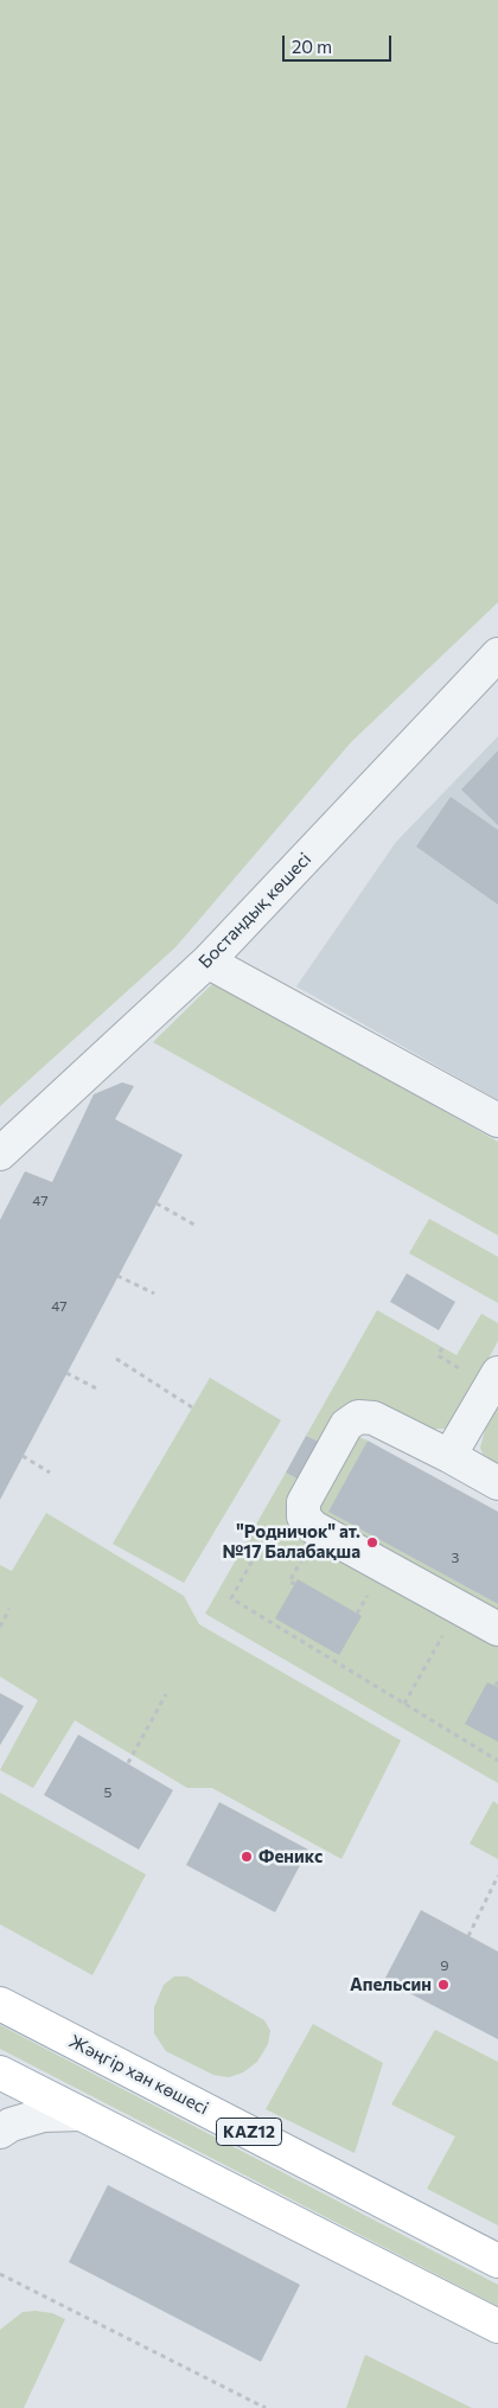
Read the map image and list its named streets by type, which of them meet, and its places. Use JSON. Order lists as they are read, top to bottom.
{
  "streets": {
    "main road": ["Жәңгір хан көшесі", "KAZ12"],
    "street": ["Бостандық көшесі"]
  },
  "places": ["\"Родничок\" ат. №17 Балабақша", "Феникс", "Апельсин"],
  "house_numbers": [
    "47",
    "47",
    "3",
    "5",
    "9"
  ],
  "scale_bar": "20 m"
}
